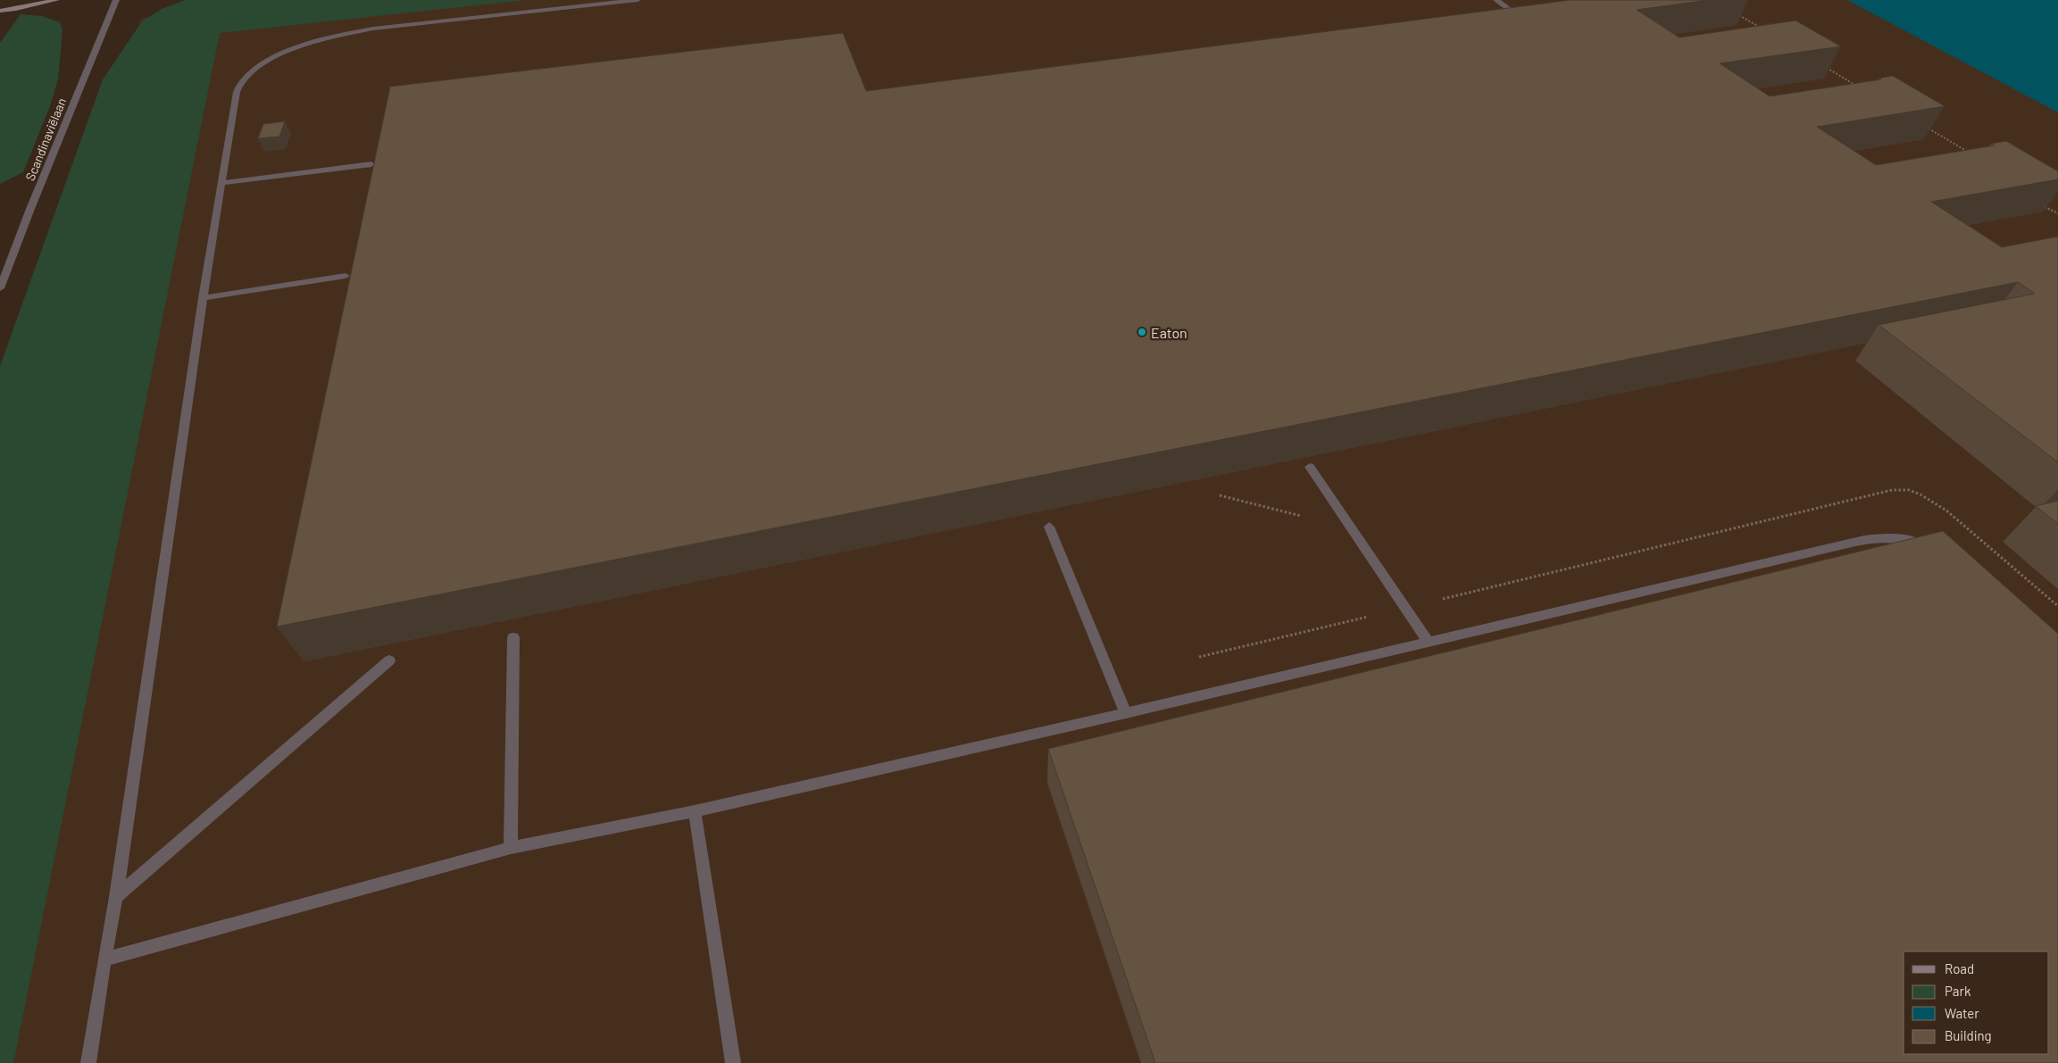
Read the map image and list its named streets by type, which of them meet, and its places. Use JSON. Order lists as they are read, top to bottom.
{
  "streets": {
    "street": ["Scandinaviëlaan"]
  },
  "places": ["Eaton"],
  "legend": [
    "Road",
    "Park",
    "Water",
    "Building"
  ]
}
